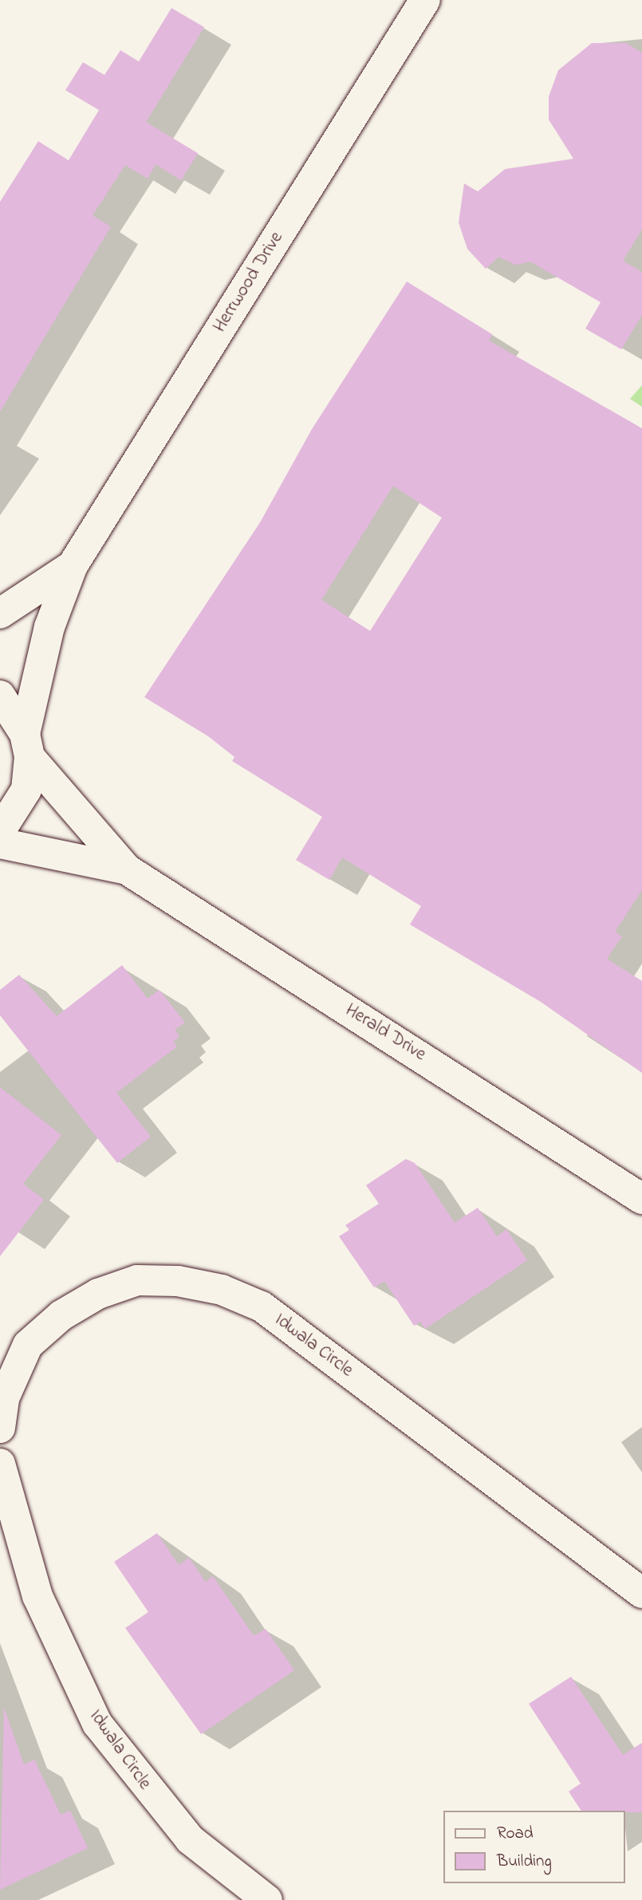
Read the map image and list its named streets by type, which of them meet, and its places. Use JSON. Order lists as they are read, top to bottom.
{
  "streets": {
    "street": ["Herrwood Drive", "Herald Drive", "Idwala Circle"]
  },
  "crossings": [
    ["Herrwood Drive", "Herald Drive"]
  ],
  "legend": ["Road", "Building"]
}
